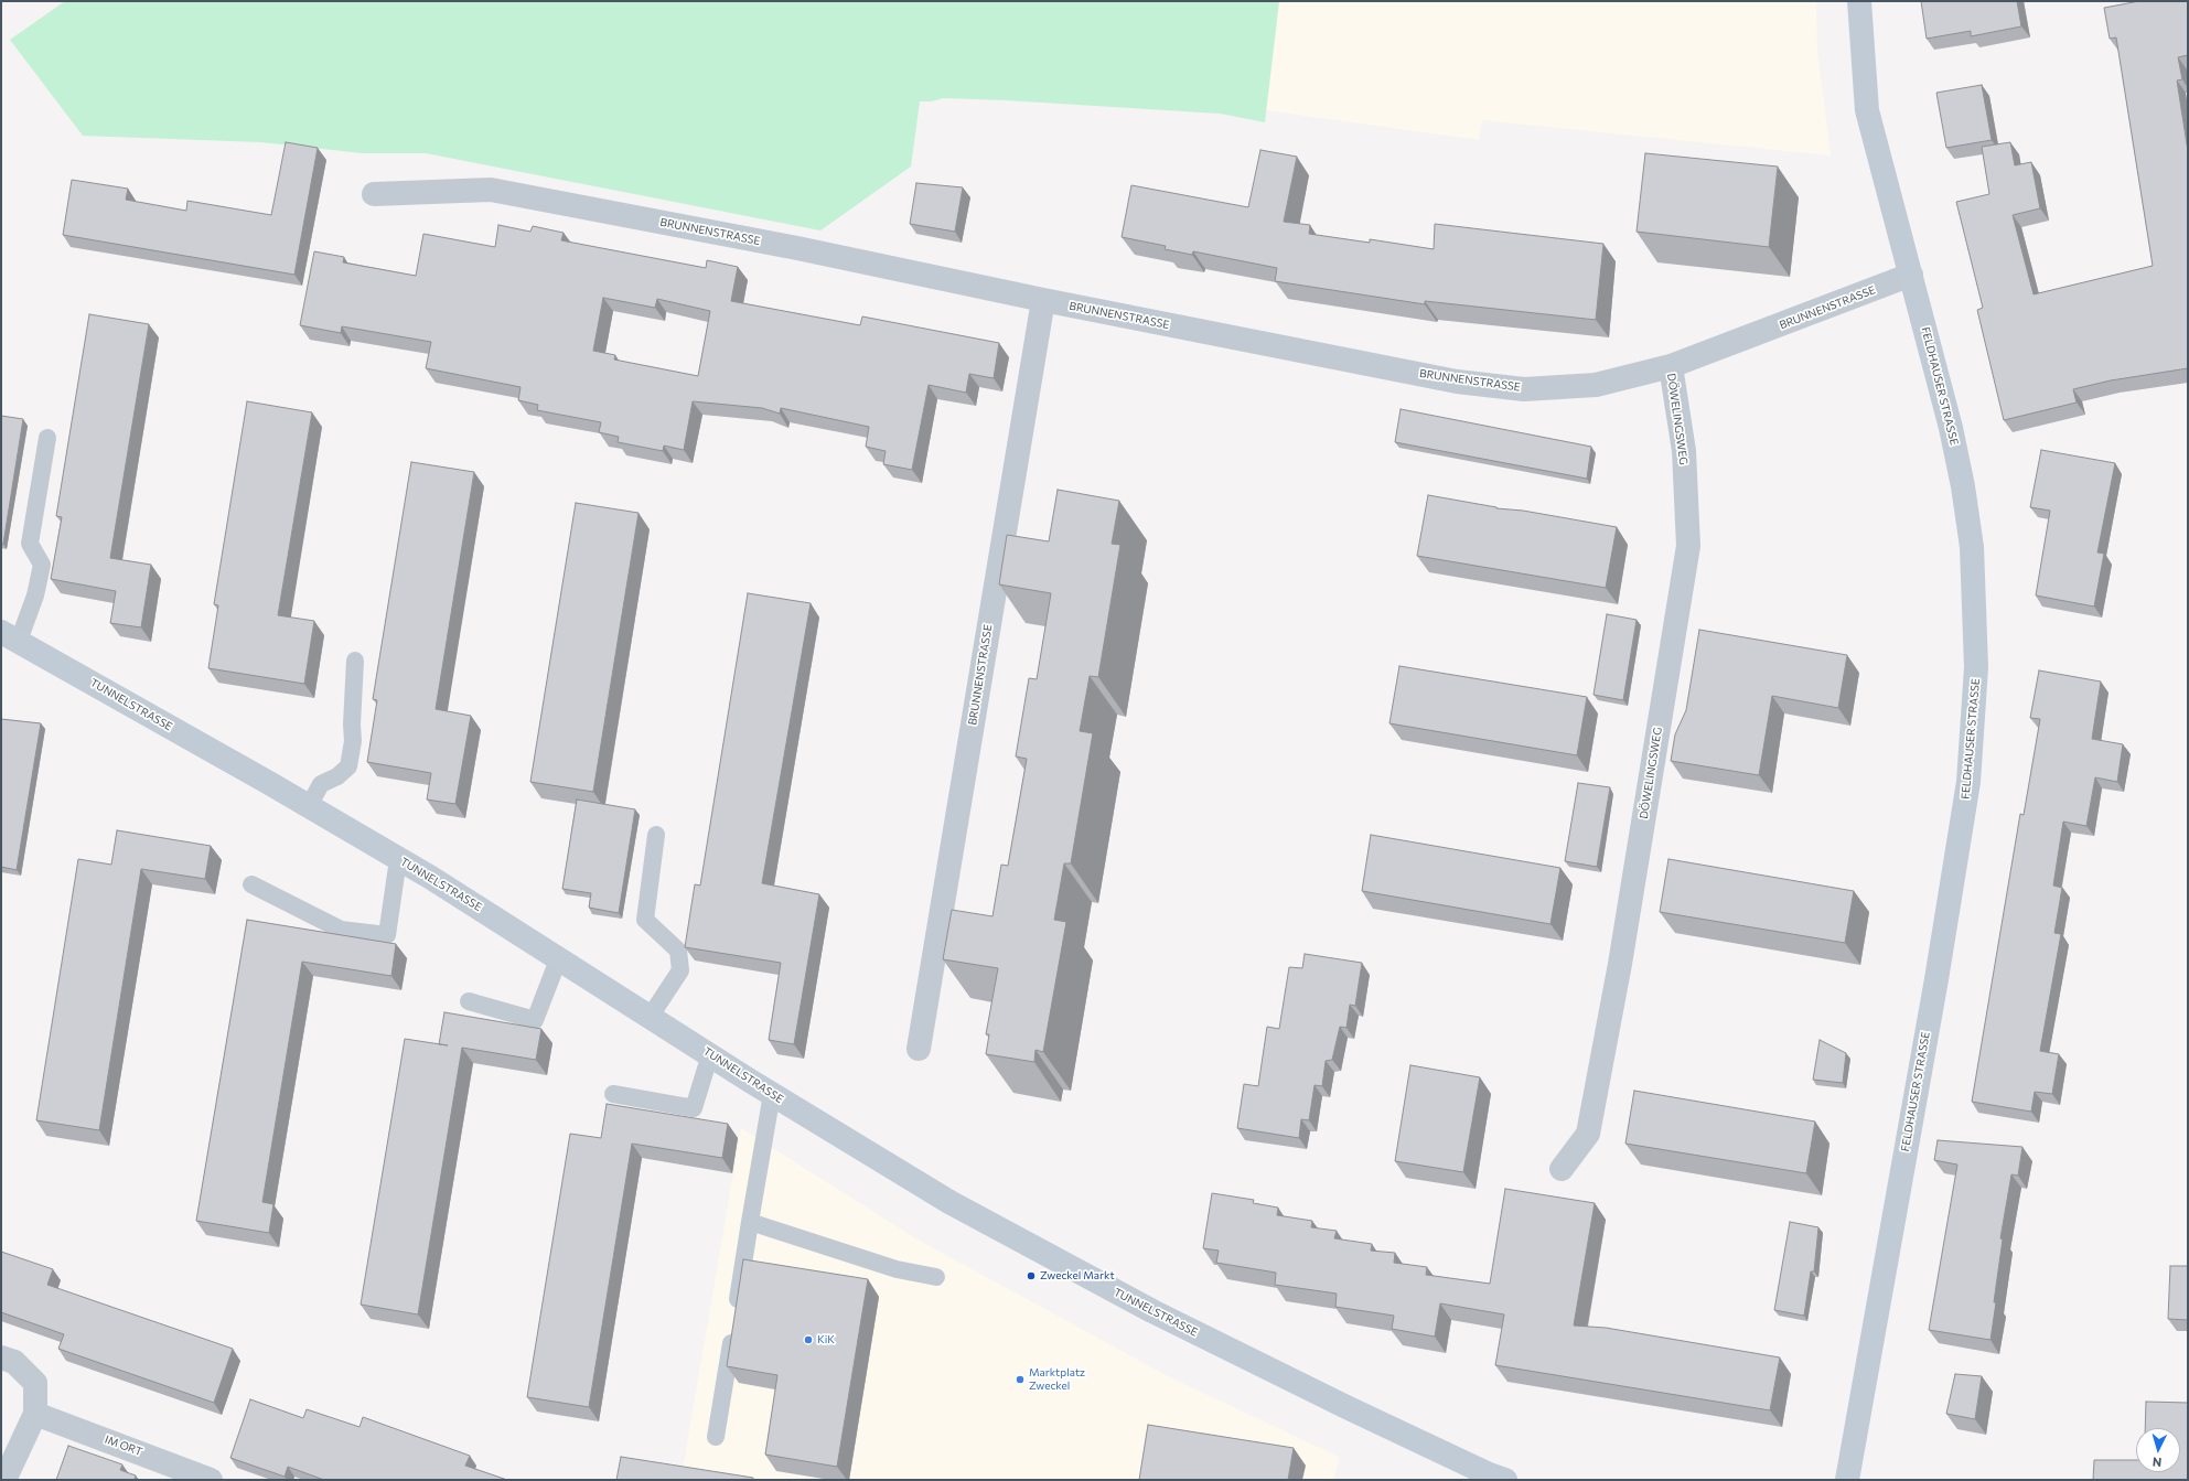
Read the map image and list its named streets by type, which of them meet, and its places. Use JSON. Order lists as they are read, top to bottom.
{
  "streets": {
    "street": [
      "BRUNNENSTRASSE",
      "FELDHAUSER STRASSE",
      "DÖWELINGSWEG",
      "TUNNELSTRASSE",
      "IM ORT"
    ]
  },
  "crossings": [
    ["BRUNNENSTRASSE", "FELDHAUSER STRASSE"],
    ["BRUNNENSTRASSE", "DÖWELINGSWEG"]
  ],
  "places": ["Zweckel Markt", "KiK", "Marktplatz Zweckel"],
  "north": "bottom"
}
